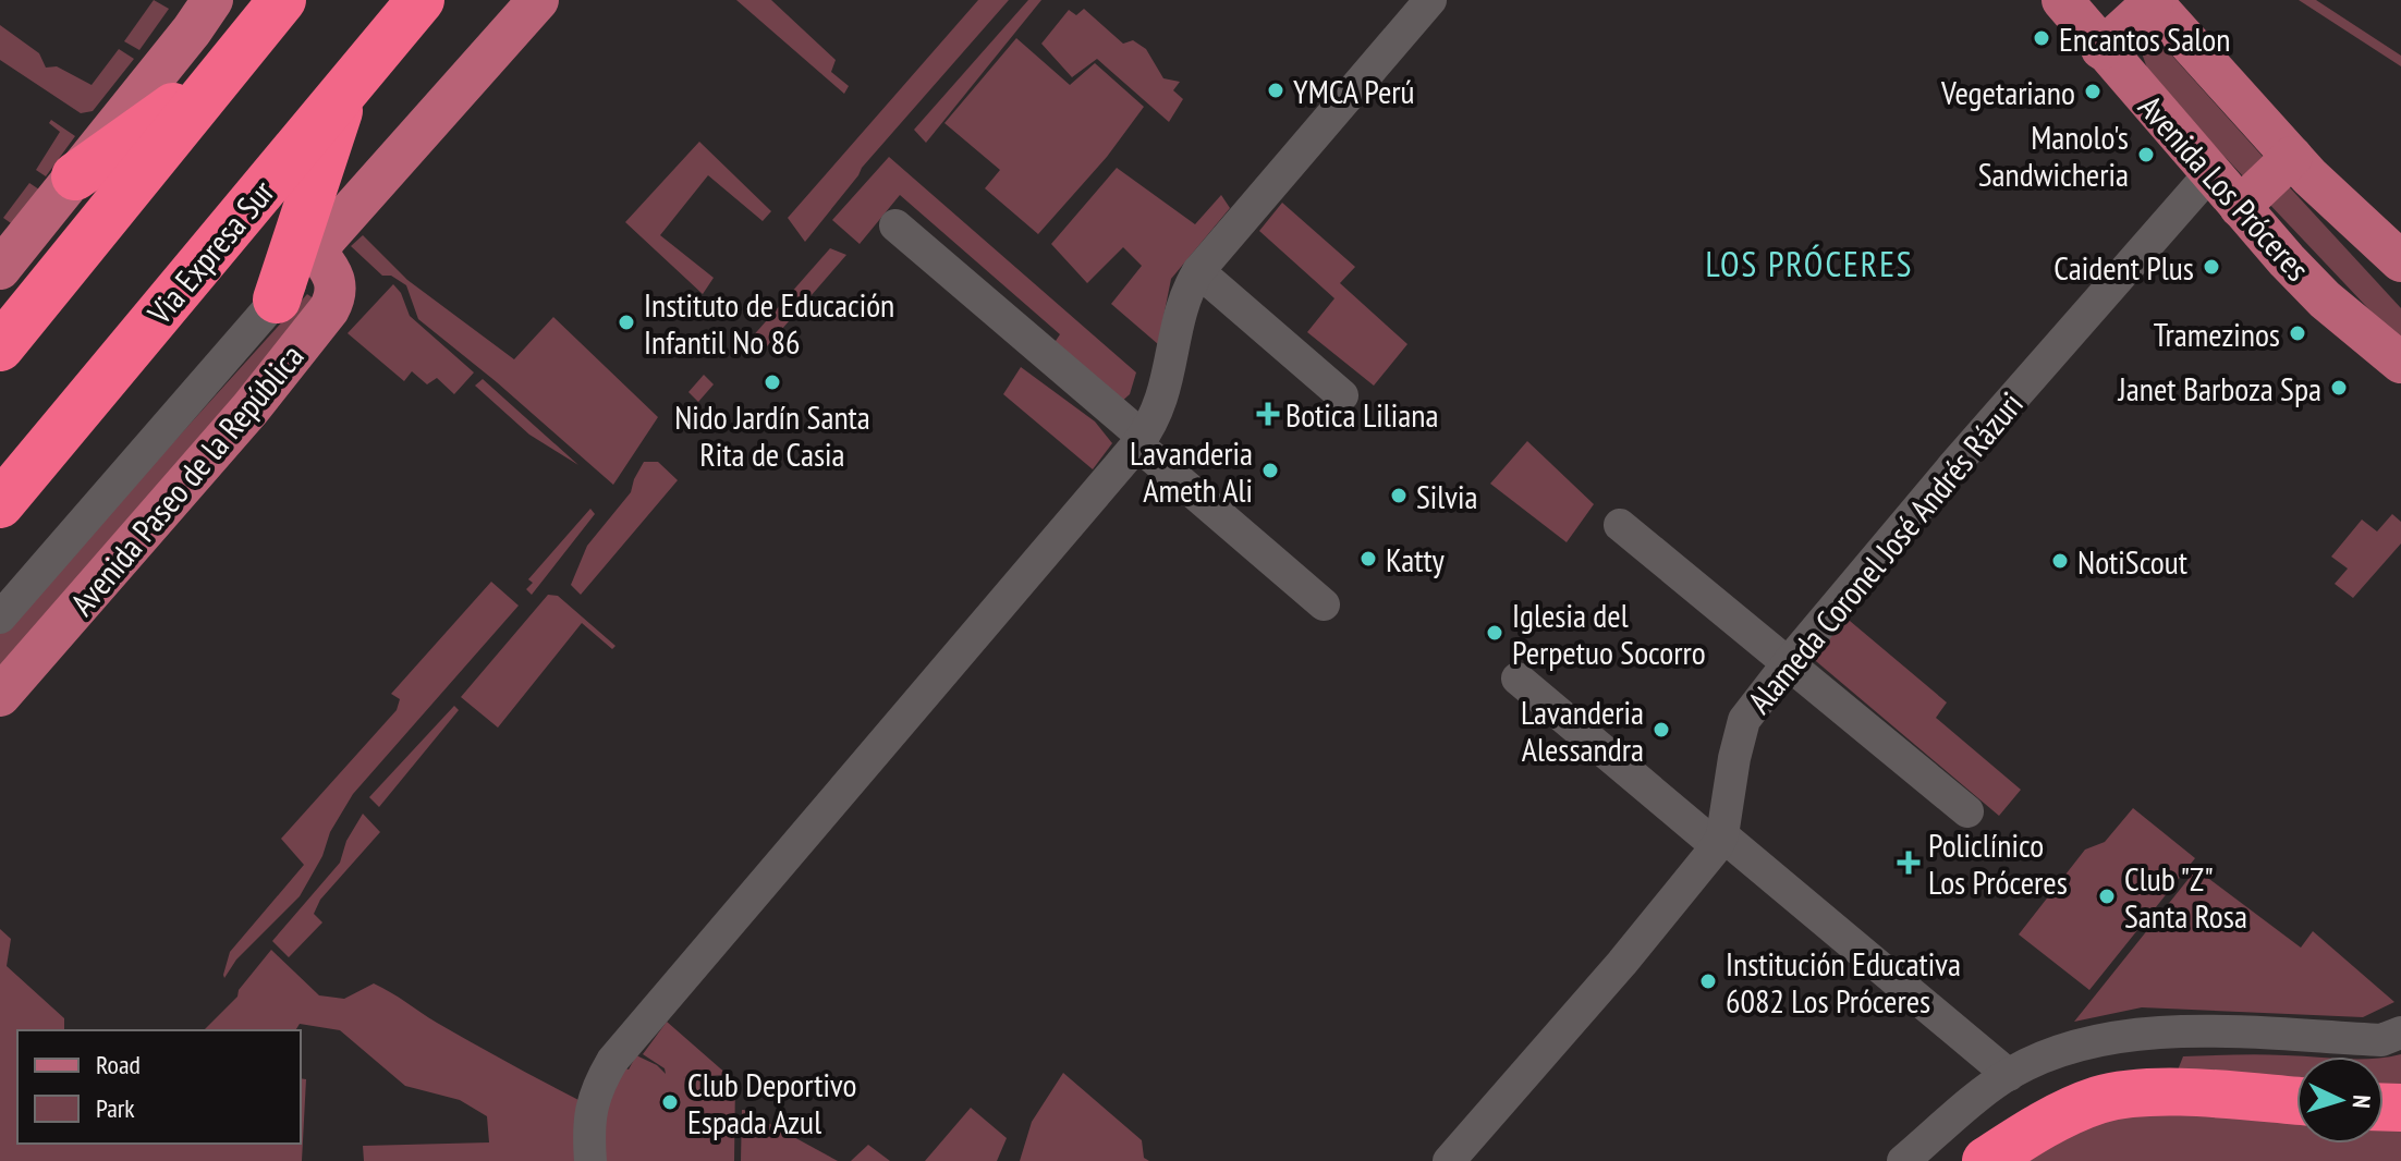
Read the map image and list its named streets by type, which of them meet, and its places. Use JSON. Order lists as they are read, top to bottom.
{
  "streets": {
    "highway": ["Via Expresa Sur"],
    "main road": ["Avenida Los Próceres", "Avenida Paseo de la República"],
    "street": ["Alameda Coronel José Andrés Rázuri"]
  },
  "crossings": [
    ["Avenida Los Próceres", "Alameda Coronel José Andrés Rázuri"]
  ],
  "districts": ["LOS PRÓCERES"],
  "places": {
    "other": [
      "Encantos Salon",
      "YMCA Perú",
      "Vegetariano",
      "Manolo's Sandwicheria",
      "Caident Plus",
      "Instituto de Educación Infantil No 86",
      "Tramezinos",
      "Nido Jardín Santa Rita de Casia",
      "Janet Barboza Spa",
      "Lavanderia Ameth Ali",
      "Silvia",
      "Katty",
      "NotiScout",
      "Iglesia del Perpetuo Socorro",
      "Lavanderia Alessandra",
      "Club \"Z\" Santa Rosa",
      "Institución Educativa 6082 Los Próceres",
      "Club Deportivo Espada Azul"
    ],
    "health": ["Botica Liliana", "Policlínico Los Próceres"]
  },
  "legend": ["Road", "Park"],
  "north": "right"
}
